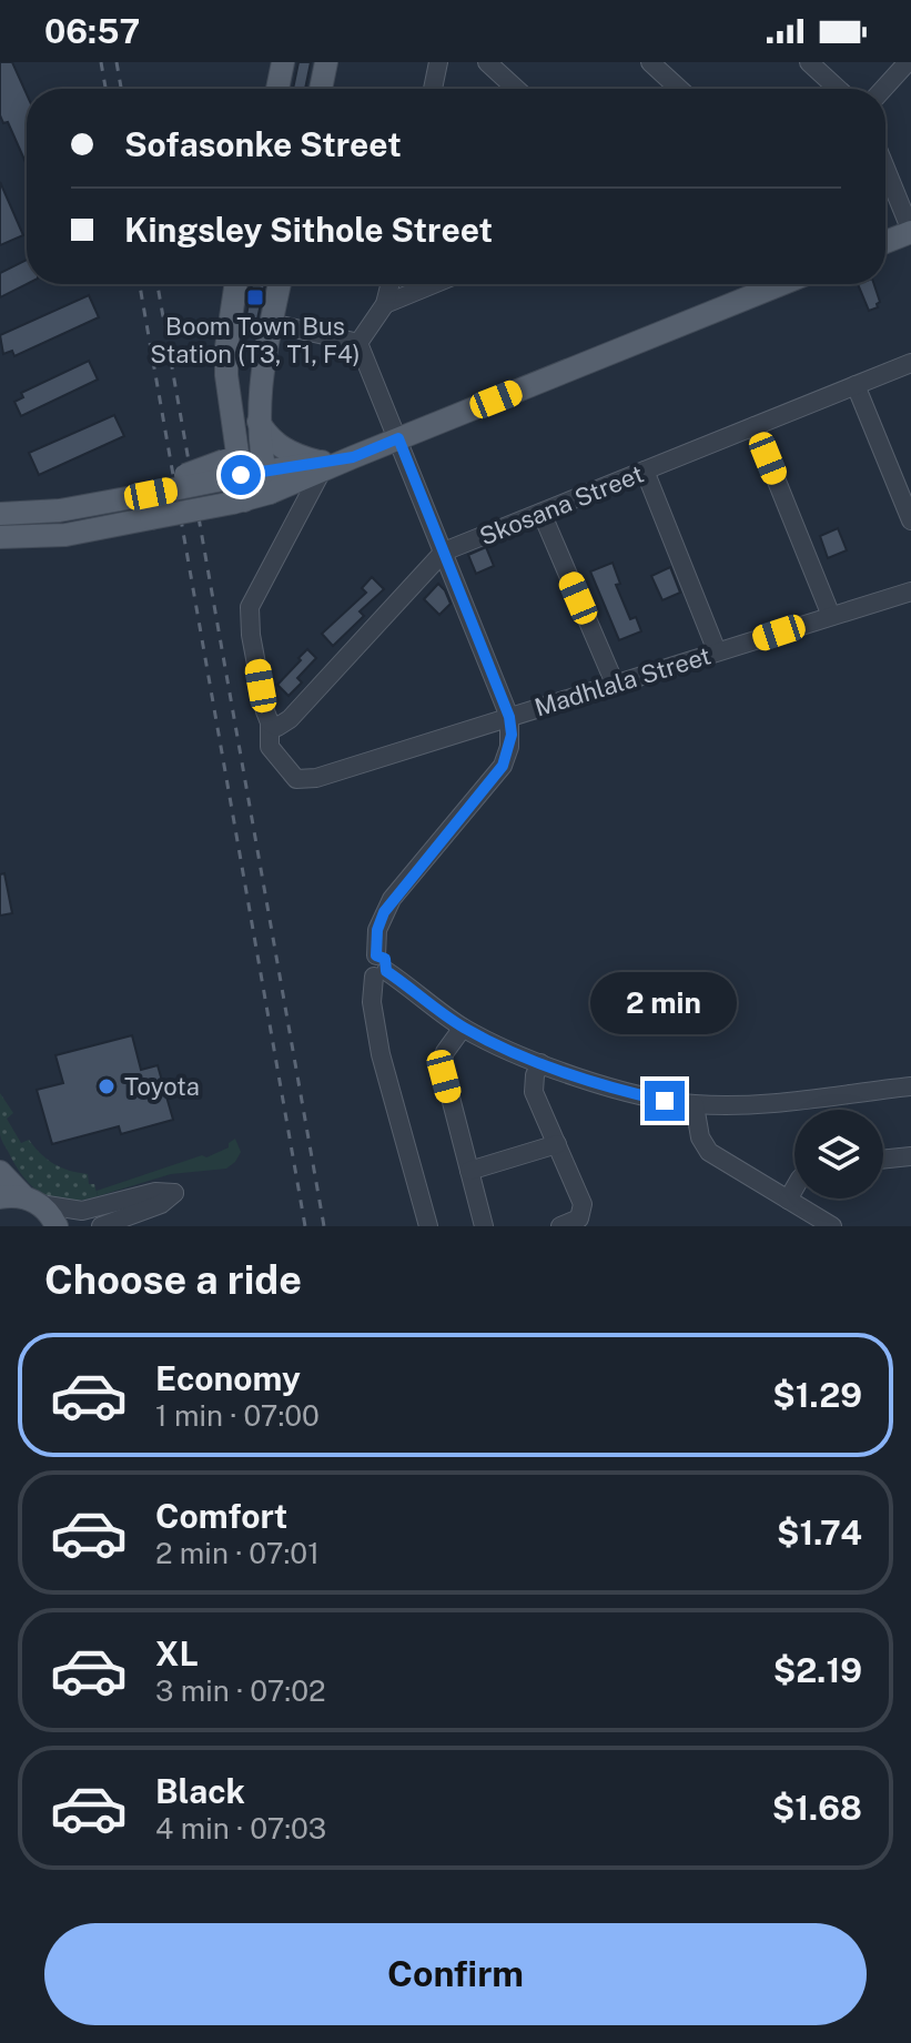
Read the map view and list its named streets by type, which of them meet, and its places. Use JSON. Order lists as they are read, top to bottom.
{
  "streets": {
    "street": ["Skosana Street", "Madhlala Street"]
  },
  "crossings": [
    ["Skosana Street", "Madhlala Street"]
  ],
  "places": {
    "transit": ["Boom Town Bus Station (T3, T1, F4)"],
    "other": ["Toyota"]
  },
  "page": {
    "status": "06:57",
    "banner": ["Sofasonke Street", "Kingsley Sithole Street"],
    "bubble": "2 min",
    "heading": "Choose a ride",
    "list": [
      {
        "name": "Economy",
        "note": "1 min · 07:00",
        "value": "$1.29"
      },
      {
        "name": "Comfort",
        "note": "2 min · 07:01",
        "value": "$1.74"
      },
      {
        "name": "XL",
        "note": "3 min · 07:02",
        "value": "$2.19"
      },
      {
        "name": "Black",
        "note": "4 min · 07:03",
        "value": "$1.68"
      }
    ],
    "buttons": "Confirm"
  }
}
